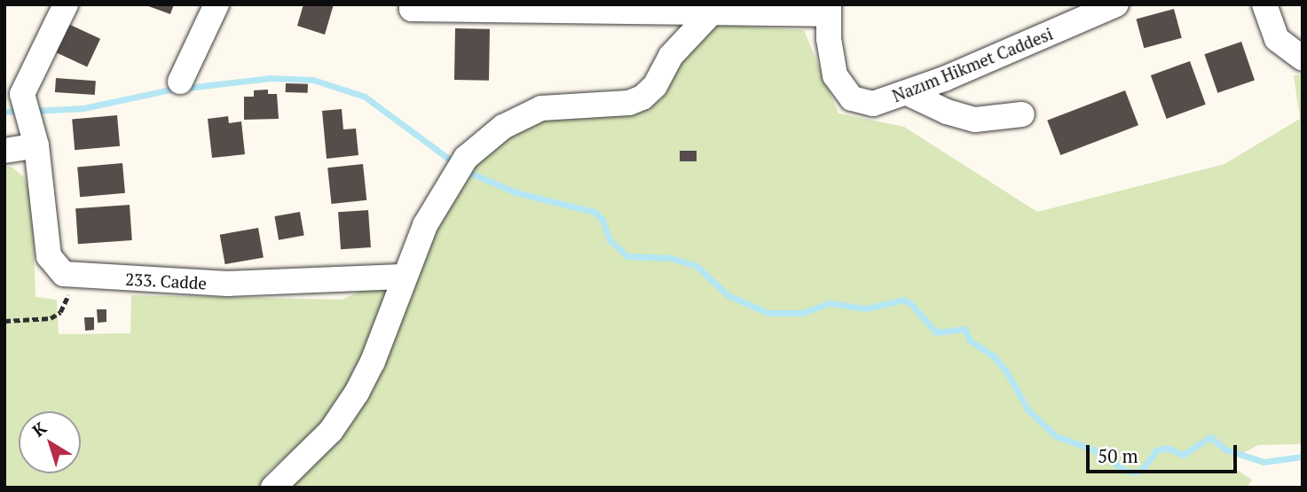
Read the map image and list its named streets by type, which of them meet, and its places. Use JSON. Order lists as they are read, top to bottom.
{
  "streets": {
    "street": ["Nazım Hikmet Caddesi", "233. Cadde"]
  },
  "scale_bar": "50 m",
  "north": "top left"
}
